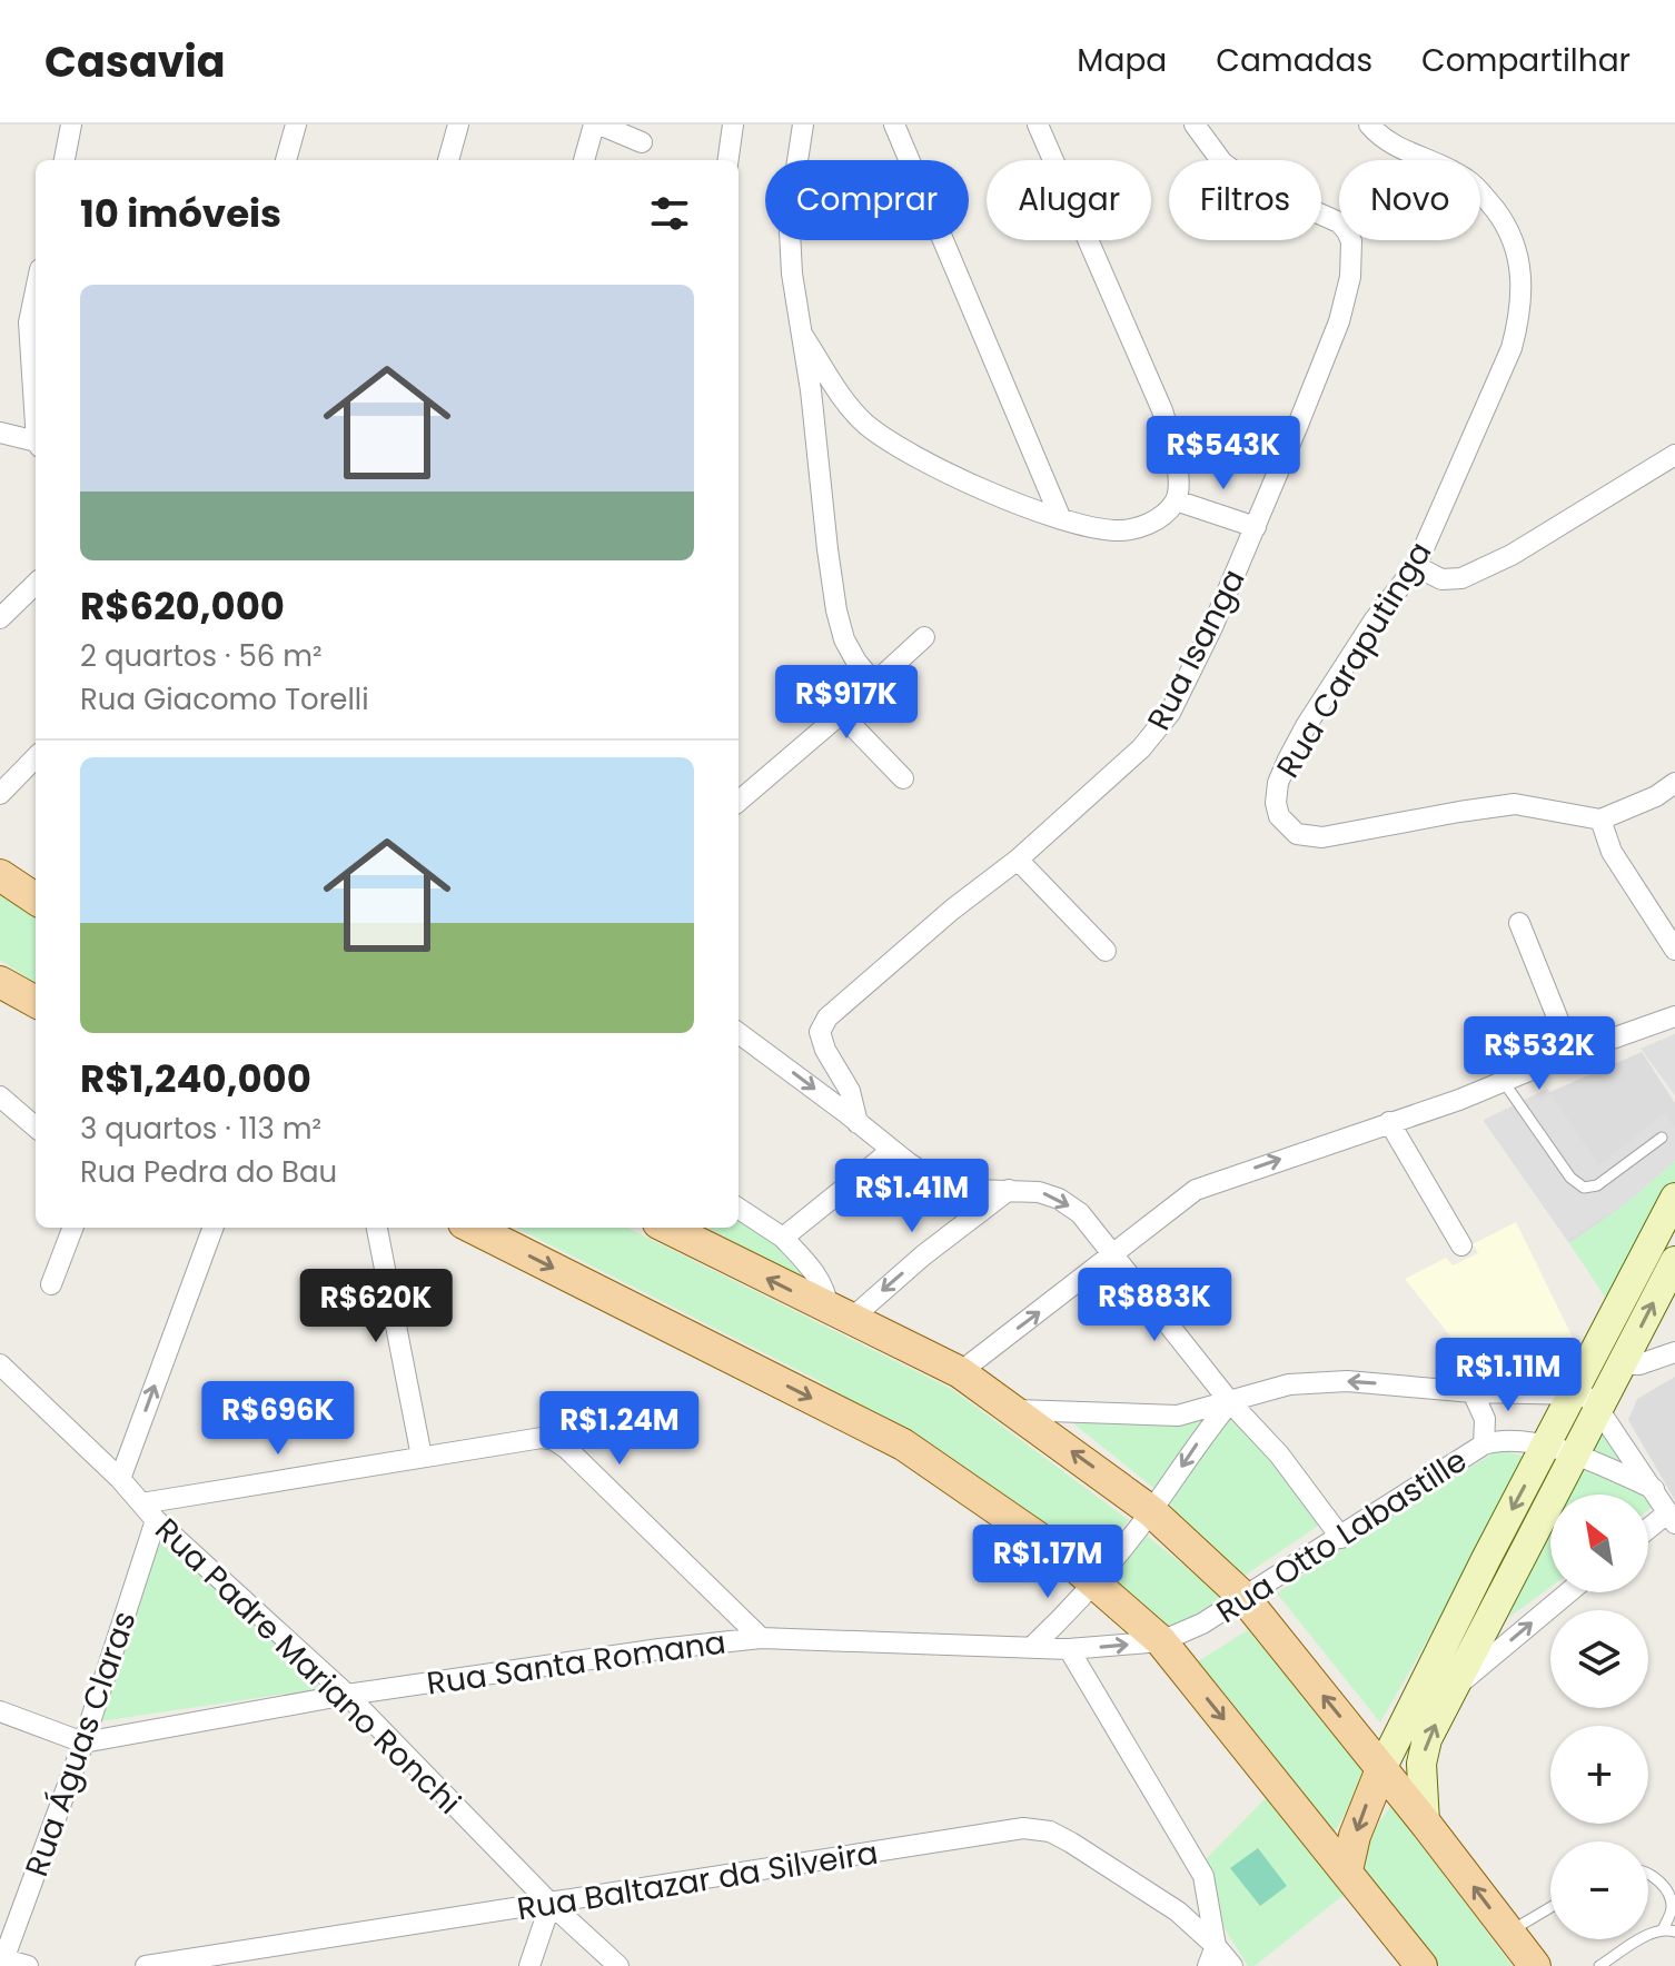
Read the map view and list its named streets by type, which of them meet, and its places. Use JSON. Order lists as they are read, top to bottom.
{
  "streets": {
    "street": [
      "Rua Isanga",
      "Rua Caraputinga",
      "Rua Otto Labastille",
      "Rua Santa Romana",
      "Rua Padre Mariano Ronchi",
      "Rua Águas Claras",
      "Rua Baltazar da Silveira"
    ]
  },
  "crossings": [
    ["Rua Otto Labastille", "Rua Santa Romana"],
    ["Rua Santa Romana", "Rua Padre Mariano Ronchi"],
    ["Rua Santa Romana", "Rua Águas Claras"],
    ["Rua Padre Mariano Ronchi", "Rua Águas Claras"],
    ["Rua Padre Mariano Ronchi", "Rua Baltazar da Silveira"]
  ],
  "north": "top left",
  "page": {
    "header": "Casavia",
    "nav": ["Mapa", "Camadas", "Compartilhar"],
    "chip": [
      "Comprar",
      "Alugar",
      "Filtros",
      "Novo"
    ],
    "heading": "10 imóveis",
    "list": [
      {
        "name": "R$620,000",
        "note": "2 quartos · 56 m² · Rua Giacomo Torelli"
      },
      {
        "name": "R$1,240,000",
        "note": "3 quartos · 113 m² · Rua Pedra do Bau"
      }
    ],
    "price": [
      "R$543K",
      "R$917K",
      "R$532K",
      "R$1.41M",
      "R$883K",
      "R$620K",
      "R$1.11M",
      "R$696K",
      "R$1.24M",
      "R$1.17M"
    ],
    "map_buttons": ["+", "−"]
  }
}
